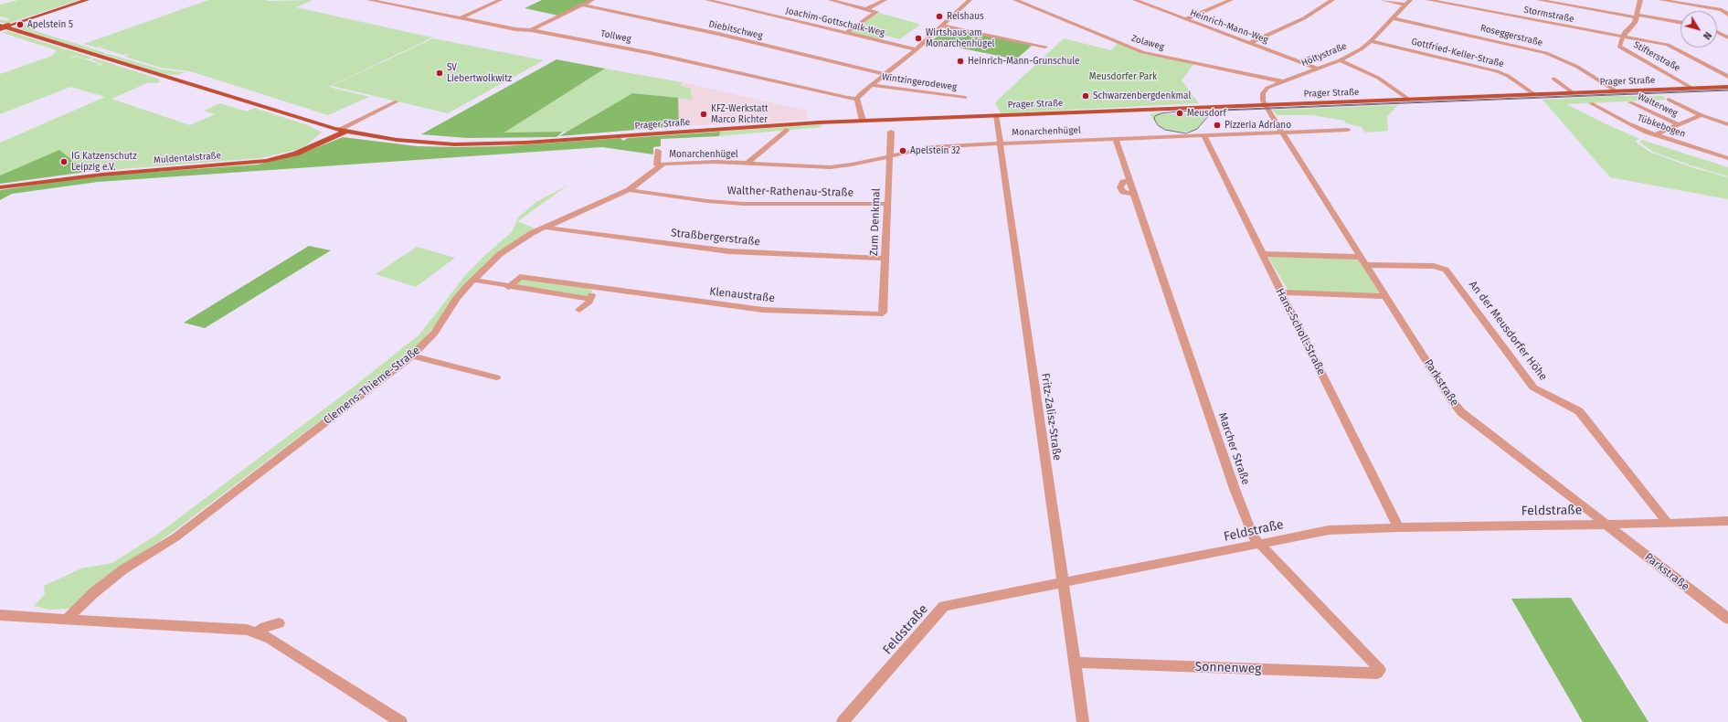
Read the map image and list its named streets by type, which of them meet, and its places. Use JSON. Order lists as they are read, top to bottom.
{
  "streets": {
    "main road": ["Prager Straße", "Muldentalstraße"],
    "street": [
      "Stormstraße",
      "Joachim-Gottschalk-Weg",
      "Heinrich-Mann-Weg",
      "Diebitschweg",
      "Roseggerstraße",
      "Tollweg",
      "Zolaweg",
      "Gottfried-Keller-Straße",
      "Höltystraße",
      "Stifterstraße",
      "Wintzingerodeweg",
      "Walterweg",
      "Tübkebogen",
      "Monarchenhügel",
      "Walther-Rathenau-Straße",
      "Zum Denkmal",
      "Straßbergerstraße",
      "Klenaustraße",
      "An der Meusdorfer Höhe",
      "Hans-Scholl-Straße",
      "Parkstraße",
      "Clemens-Thieme-Straße",
      "Fritz-Zalisz-Straße",
      "Marcher Straße",
      "Feldstraße",
      "Sonnenweg"
    ]
  },
  "crossings": [
    ["Stormstraße", "Stifterstraße"],
    ["Heinrich-Mann-Weg", "Höltystraße"],
    ["Roseggerstraße", "Höltystraße"],
    ["Roseggerstraße", "Prager Straße"],
    ["Zolaweg", "Höltystraße"],
    ["Gottfried-Keller-Straße", "Höltystraße"],
    ["Gottfried-Keller-Straße", "Prager Straße"],
    ["Höltystraße", "Prager Straße"],
    ["Höltystraße", "Parkstraße"],
    ["Stifterstraße", "Prager Straße"],
    ["Prager Straße", "Muldentalstraße"],
    ["Prager Straße", "Parkstraße"],
    ["Prager Straße", "Fritz-Zalisz-Straße"],
    ["Walterweg", "Tübkebogen"],
    ["Monarchenhügel", "Zum Denkmal"],
    ["Monarchenhügel", "Hans-Scholl-Straße"],
    ["Monarchenhügel", "Parkstraße"],
    ["Monarchenhügel", "Clemens-Thieme-Straße"],
    ["Monarchenhügel", "Fritz-Zalisz-Straße"],
    ["Monarchenhügel", "Marcher Straße"],
    ["Walther-Rathenau-Straße", "Zum Denkmal"],
    ["Walther-Rathenau-Straße", "Clemens-Thieme-Straße"],
    ["Zum Denkmal", "Straßbergerstraße"],
    ["Zum Denkmal", "Klenaustraße"],
    ["Straßbergerstraße", "Clemens-Thieme-Straße"],
    ["An der Meusdorfer Höhe", "Hans-Scholl-Straße"],
    ["An der Meusdorfer Höhe", "Parkstraße"],
    ["An der Meusdorfer Höhe", "Feldstraße"],
    ["Hans-Scholl-Straße", "Feldstraße"],
    ["Parkstraße", "Feldstraße"],
    ["Fritz-Zalisz-Straße", "Feldstraße"],
    ["Fritz-Zalisz-Straße", "Sonnenweg"],
    ["Marcher Straße", "Feldstraße"],
    ["Marcher Straße", "Sonnenweg"]
  ],
  "parks": ["Meusdorfer Park"],
  "places": [
    "Reishaus",
    "Apelstein 5",
    "Wirtshaus am Monarchenhügel",
    "Heinrich-Mann-Grunschule",
    "SV Liebertwolkwitz",
    "Schwarzenbergdenkmal",
    "Meusdorf",
    "KFZ-Werkstatt Marco Richter",
    "Pizzeria Adriano",
    "Apelstein 32",
    "IG Katzenschutz Leipzig e.V."
  ],
  "north": "bottom right"
}
